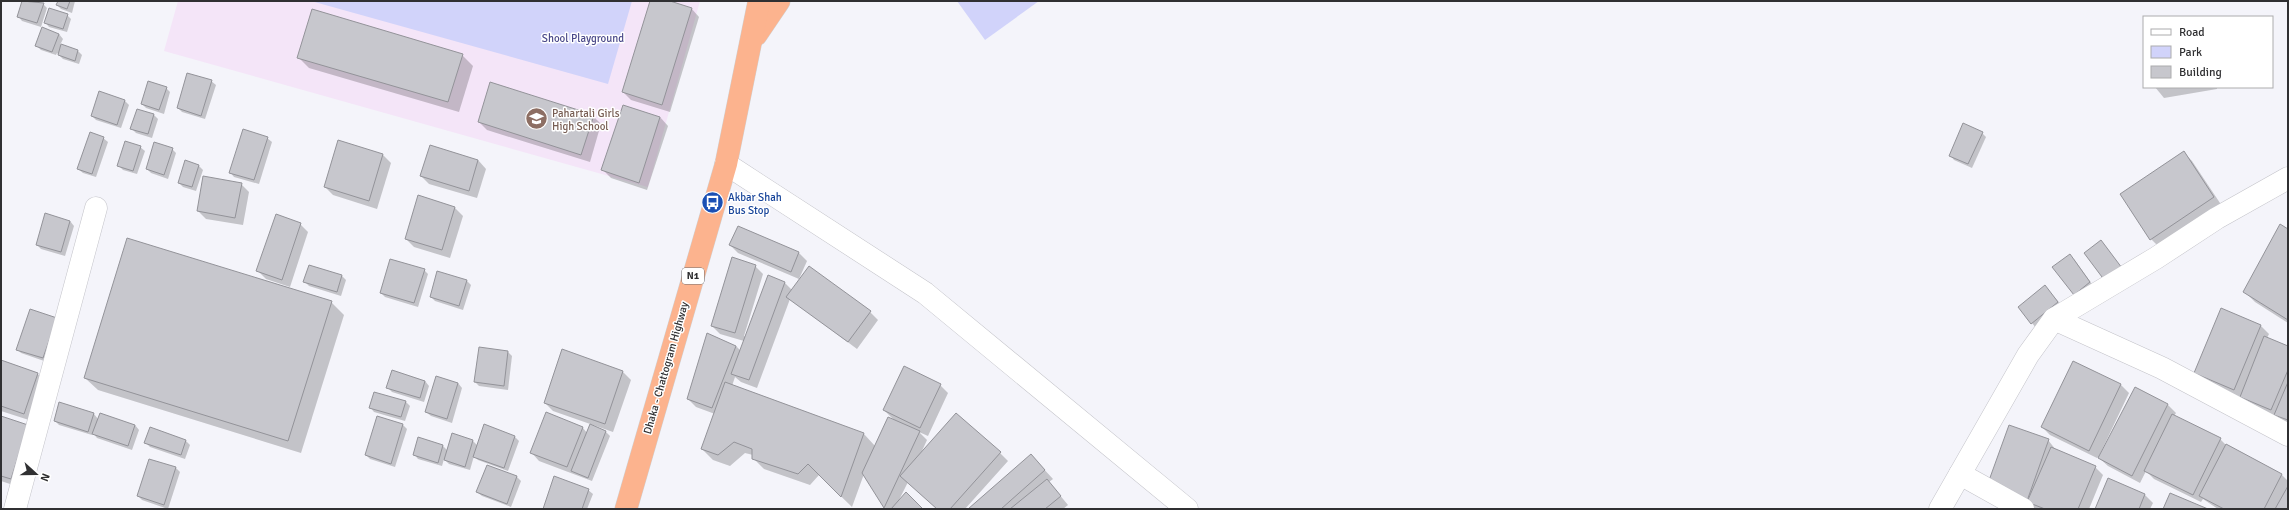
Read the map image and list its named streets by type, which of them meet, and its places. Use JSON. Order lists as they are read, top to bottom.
{
  "streets": {
    "highway": ["N1", "Dhaka - Chattogram Highway"]
  },
  "crossings": [
    ["N1", "Dhaka - Chattogram Highway"]
  ],
  "parks": ["Shool Playground"],
  "places": {
    "school or university": ["Pahartali Girls High School"],
    "bus stop": ["Akbar Shah Bus Stop"]
  },
  "legend": ["Road", "Park", "Building"],
  "north": "right"
}
